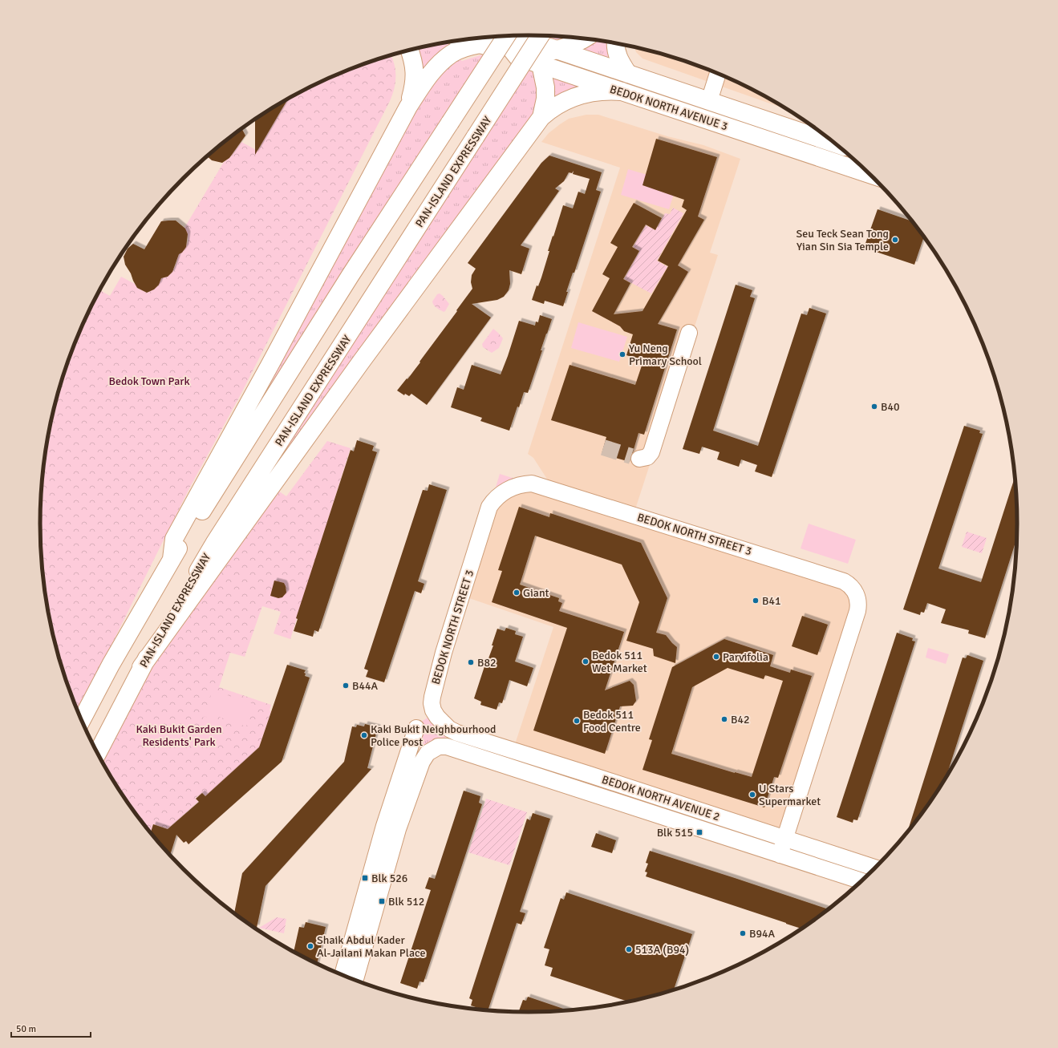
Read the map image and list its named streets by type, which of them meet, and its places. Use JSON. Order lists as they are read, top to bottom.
{
  "streets": {
    "main road": ["BEDOK NORTH AVENUE 3", "PAN-ISLAND EXPRESSWAY"],
    "street": ["BEDOK NORTH STREET 3", "BEDOK NORTH AVENUE 2"]
  },
  "crossings": [
    ["BEDOK NORTH STREET 3", "BEDOK NORTH AVENUE 2"]
  ],
  "parks": ["Bedok Town Park", "Kaki Bukit Garden Residents' Park"],
  "places": {
    "other": [
      "Seu Teck Sean Tong Yian Sin Sia Temple",
      "Yu Neng Primary School",
      "B40",
      "Giant",
      "B41",
      "Parvifolia",
      "Bedok 511 Wet Market",
      "B82",
      "B44A",
      "B42",
      "Bedok 511 Food Centre",
      "Kaki Bukit Neighbourhood Police Post",
      "U Stars Supermarket",
      "B94A",
      "Shaik Abdul Kader Al-Jailani Makan Place",
      "513A (B94)"
    ],
    "transit": ["Blk 515", "Blk 526", "Blk 512"]
  },
  "scale_bar": "50 m"
}
